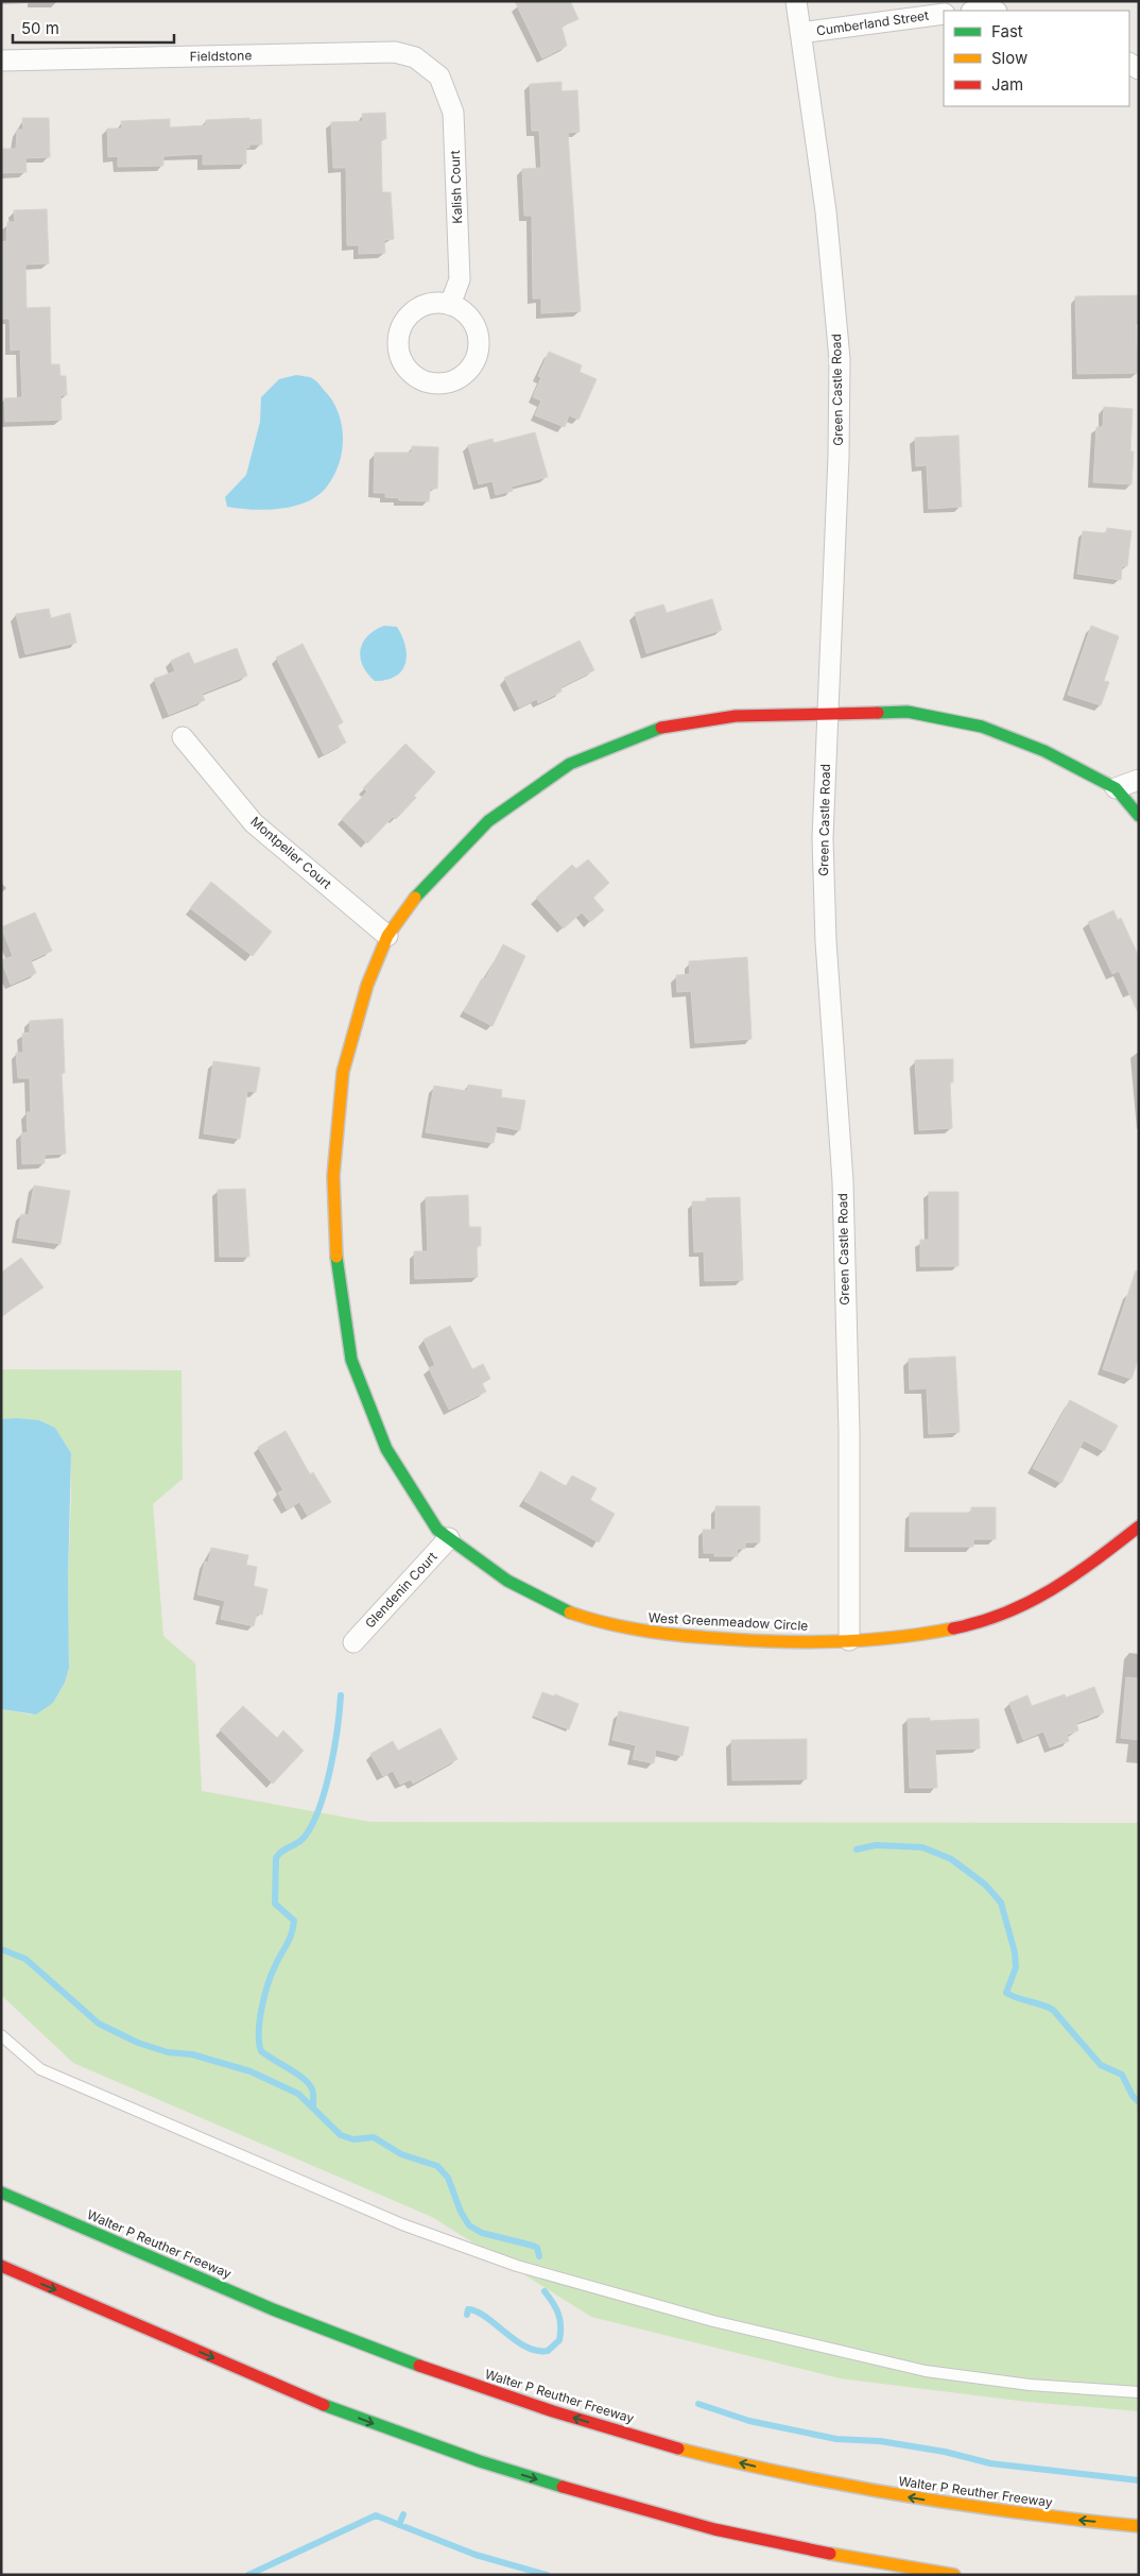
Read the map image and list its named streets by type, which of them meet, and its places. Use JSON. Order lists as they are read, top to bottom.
{
  "streets": {
    "main road": ["West Greenmeadow Circle", "Walter P Reuther Freeway"],
    "street": [
      "Cumberland Street",
      "Fieldstone",
      "Kalish Court",
      "Green Castle Road",
      "Montpelier Court",
      "Glendenin Court"
    ]
  },
  "crossings": [
    ["Cumberland Street", "Green Castle Road"],
    ["Fieldstone", "Kalish Court"],
    ["Green Castle Road", "West Greenmeadow Circle"],
    ["Montpelier Court", "West Greenmeadow Circle"],
    ["Glendenin Court", "West Greenmeadow Circle"]
  ],
  "legend": ["Fast", "Slow", "Jam"],
  "scale_bar": "50 m"
}
